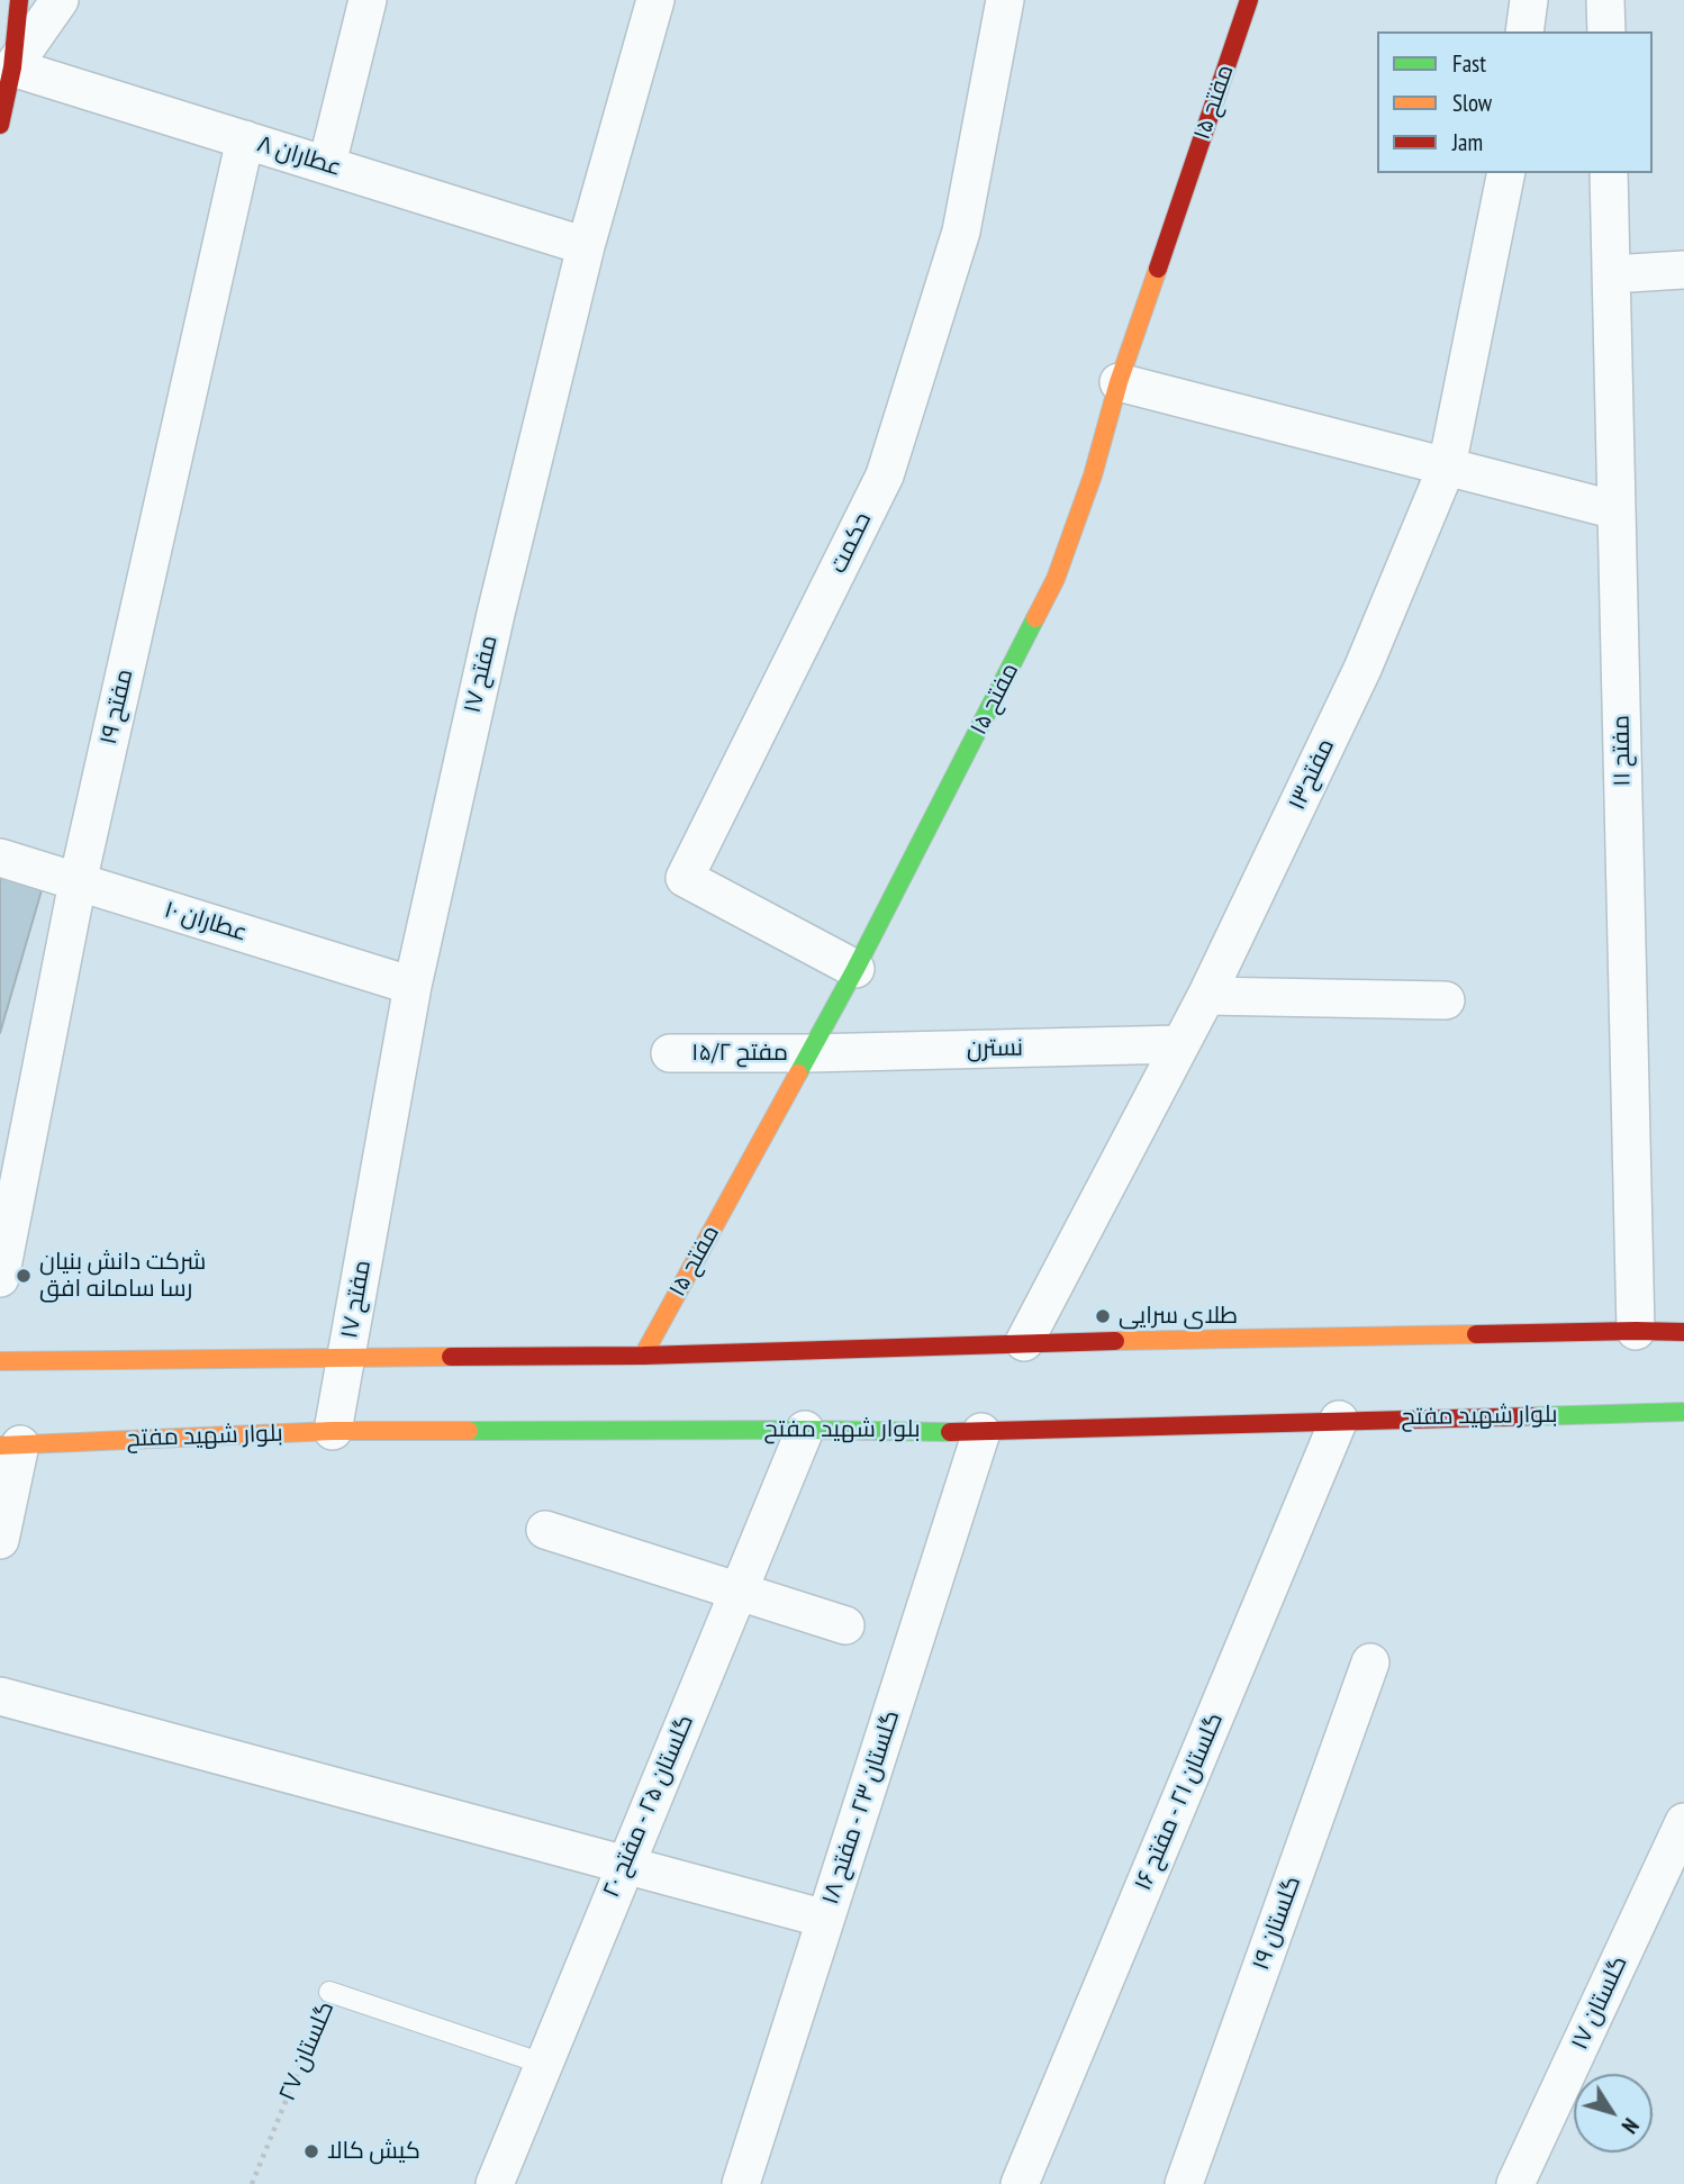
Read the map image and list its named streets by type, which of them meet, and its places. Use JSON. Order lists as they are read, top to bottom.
{
  "streets": {
    "main road": ["مفتح ۱۵", "بلوار شهید مفتح"],
    "street": [
      "عطاران ۸",
      "حکمت",
      "مفتح ۱۷",
      "مفتح ۱۹",
      "مفتح ۱۱",
      "مفتح۱۳",
      "عطاران ۱۰",
      "نسترن",
      "مفتح ۱۵/۲",
      "گلستان ۲۱ - مفتح ۱۶",
      "گلستان ۲۵ - مفتح ۲۰",
      "گلستان ۲۳ - مفتح ۱۸",
      "گلستان ۱۹",
      "گلستان ۱۷"
    ],
    "lane": ["گلستان ۲۷"]
  },
  "crossings": [
    ["مفتح ۱۵", "حکمت"],
    ["مفتح ۱۵", "نسترن"],
    ["مفتح ۱۵", "مفتح ۱۵/۲"],
    ["عطاران ۸", "مفتح ۱۷"],
    ["عطاران ۸", "مفتح ۱۹"],
    ["مفتح ۱۷", "عطاران ۱۰"],
    ["مفتح ۱۷", "بلوار شهید مفتح"],
    ["مفتح ۱۹", "عطاران ۱۰"],
    ["مفتح۱۳", "نسترن"],
    ["نسترن", "مفتح ۱۵/۲"],
    ["بلوار شهید مفتح", "گلستان ۲۱ - مفتح ۱۶"],
    ["بلوار شهید مفتح", "گلستان ۲۵ - مفتح ۲۰"],
    ["بلوار شهید مفتح", "گلستان ۲۳ - مفتح ۱۸"],
    ["گلستان ۲۵ - مفتح ۲۰", "گلستان ۲۷"]
  ],
  "places": ["شرکت دانش بنیان رسا سامانه افق", "طلای سرایی", "کیش کالا"],
  "legend": ["Fast", "Slow", "Jam"],
  "north": "bottom right"
}
